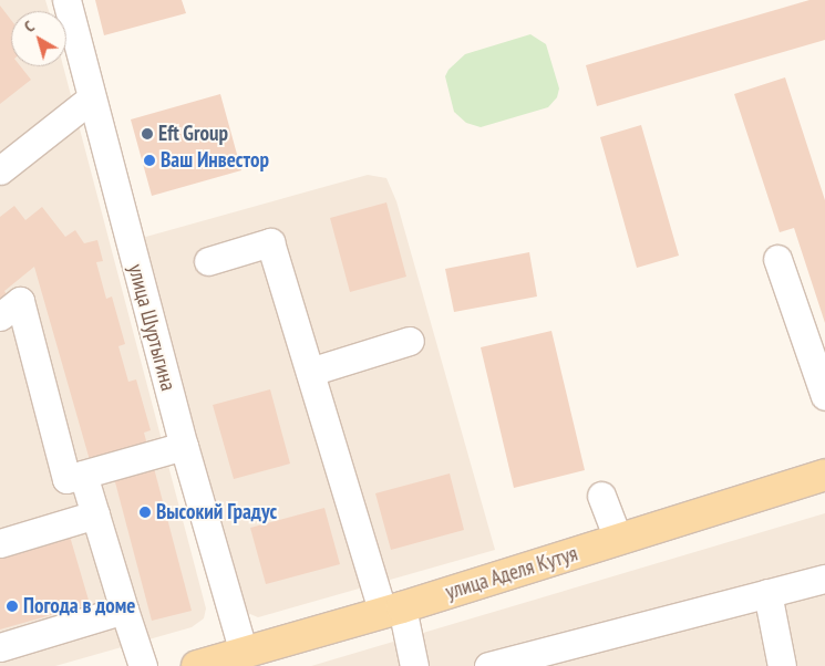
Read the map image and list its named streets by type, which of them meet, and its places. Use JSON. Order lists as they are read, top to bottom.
{
  "streets": {
    "main road": ["улица Аделя Кутуя"],
    "street": ["улица Шуртыгина"]
  },
  "crossings": [
    ["улица Шуртыгина", "улица Аделя Кутуя"]
  ],
  "places": [
    "Eft Group",
    "Ваш Инвестор",
    "Высокий Градус",
    "Погода в доме"
  ],
  "north": "top left"
}
